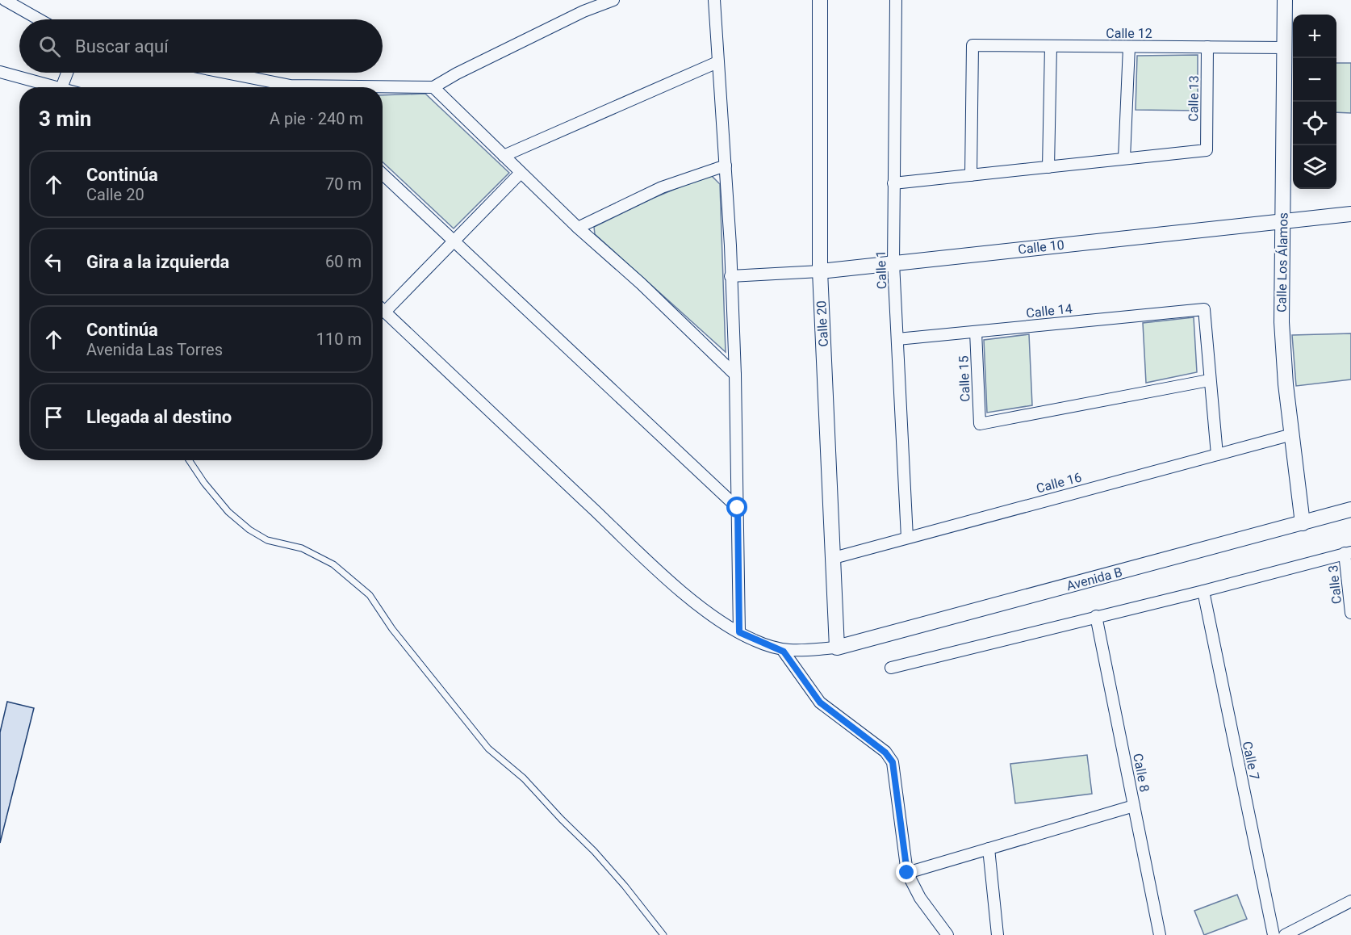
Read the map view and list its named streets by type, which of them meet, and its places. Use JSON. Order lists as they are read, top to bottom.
{
  "streets": {
    "street": [
      "Calle 12",
      "Calle 13",
      "Calle 10",
      "Calle Los Álamos",
      "Calle 1",
      "Calle 14",
      "Calle 20",
      "Calle 15",
      "Calle 16",
      "Avenida B",
      "Calle 3",
      "Calle 7",
      "Calle 8"
    ]
  },
  "crossings": [
    ["Calle 12", "Calle 13"],
    ["Calle 12", "Calle Los Álamos"],
    ["Calle 10", "Calle Los Álamos"],
    ["Calle 10", "Calle 1"],
    ["Calle 10", "Calle 20"],
    ["Calle Los Álamos", "Calle 16"],
    ["Calle Los Álamos", "Avenida B"],
    ["Calle 1", "Calle 14"],
    ["Calle 1", "Calle 16"],
    ["Calle 14", "Calle 15"],
    ["Calle 20", "Calle 16"],
    ["Calle 20", "Avenida B"]
  ],
  "page": {
    "map_buttons": ["+", "−"],
    "search": "Buscar aquí",
    "heading": ["3 min", "A pie · 240 m"],
    "list": [
      ["Continúa", "Calle 20", "70 m"],
      ["Gira a la izquierda", "60 m"],
      ["Continúa", "Avenida Las Torres", "110 m"],
      "Llegada al destino"
    ]
  }
}
